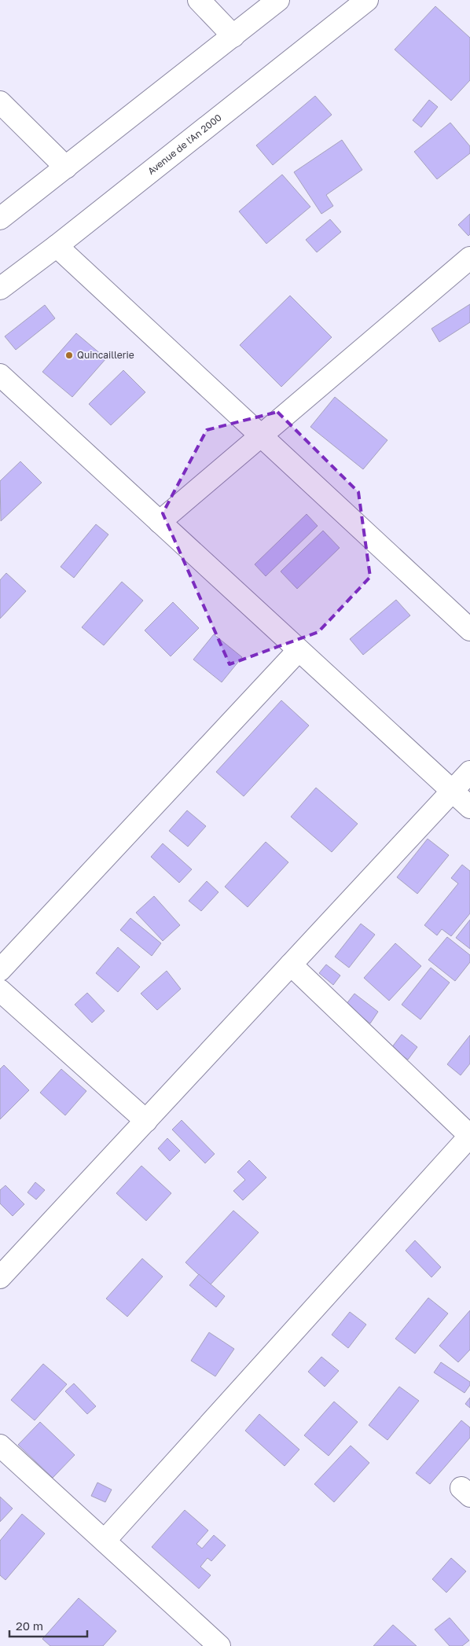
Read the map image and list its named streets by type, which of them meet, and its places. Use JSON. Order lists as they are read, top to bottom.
{
  "streets": {
    "street": ["Avenue de l'An 2000"]
  },
  "places": ["Quincaillerie"],
  "scale_bar": "20 m"
}
